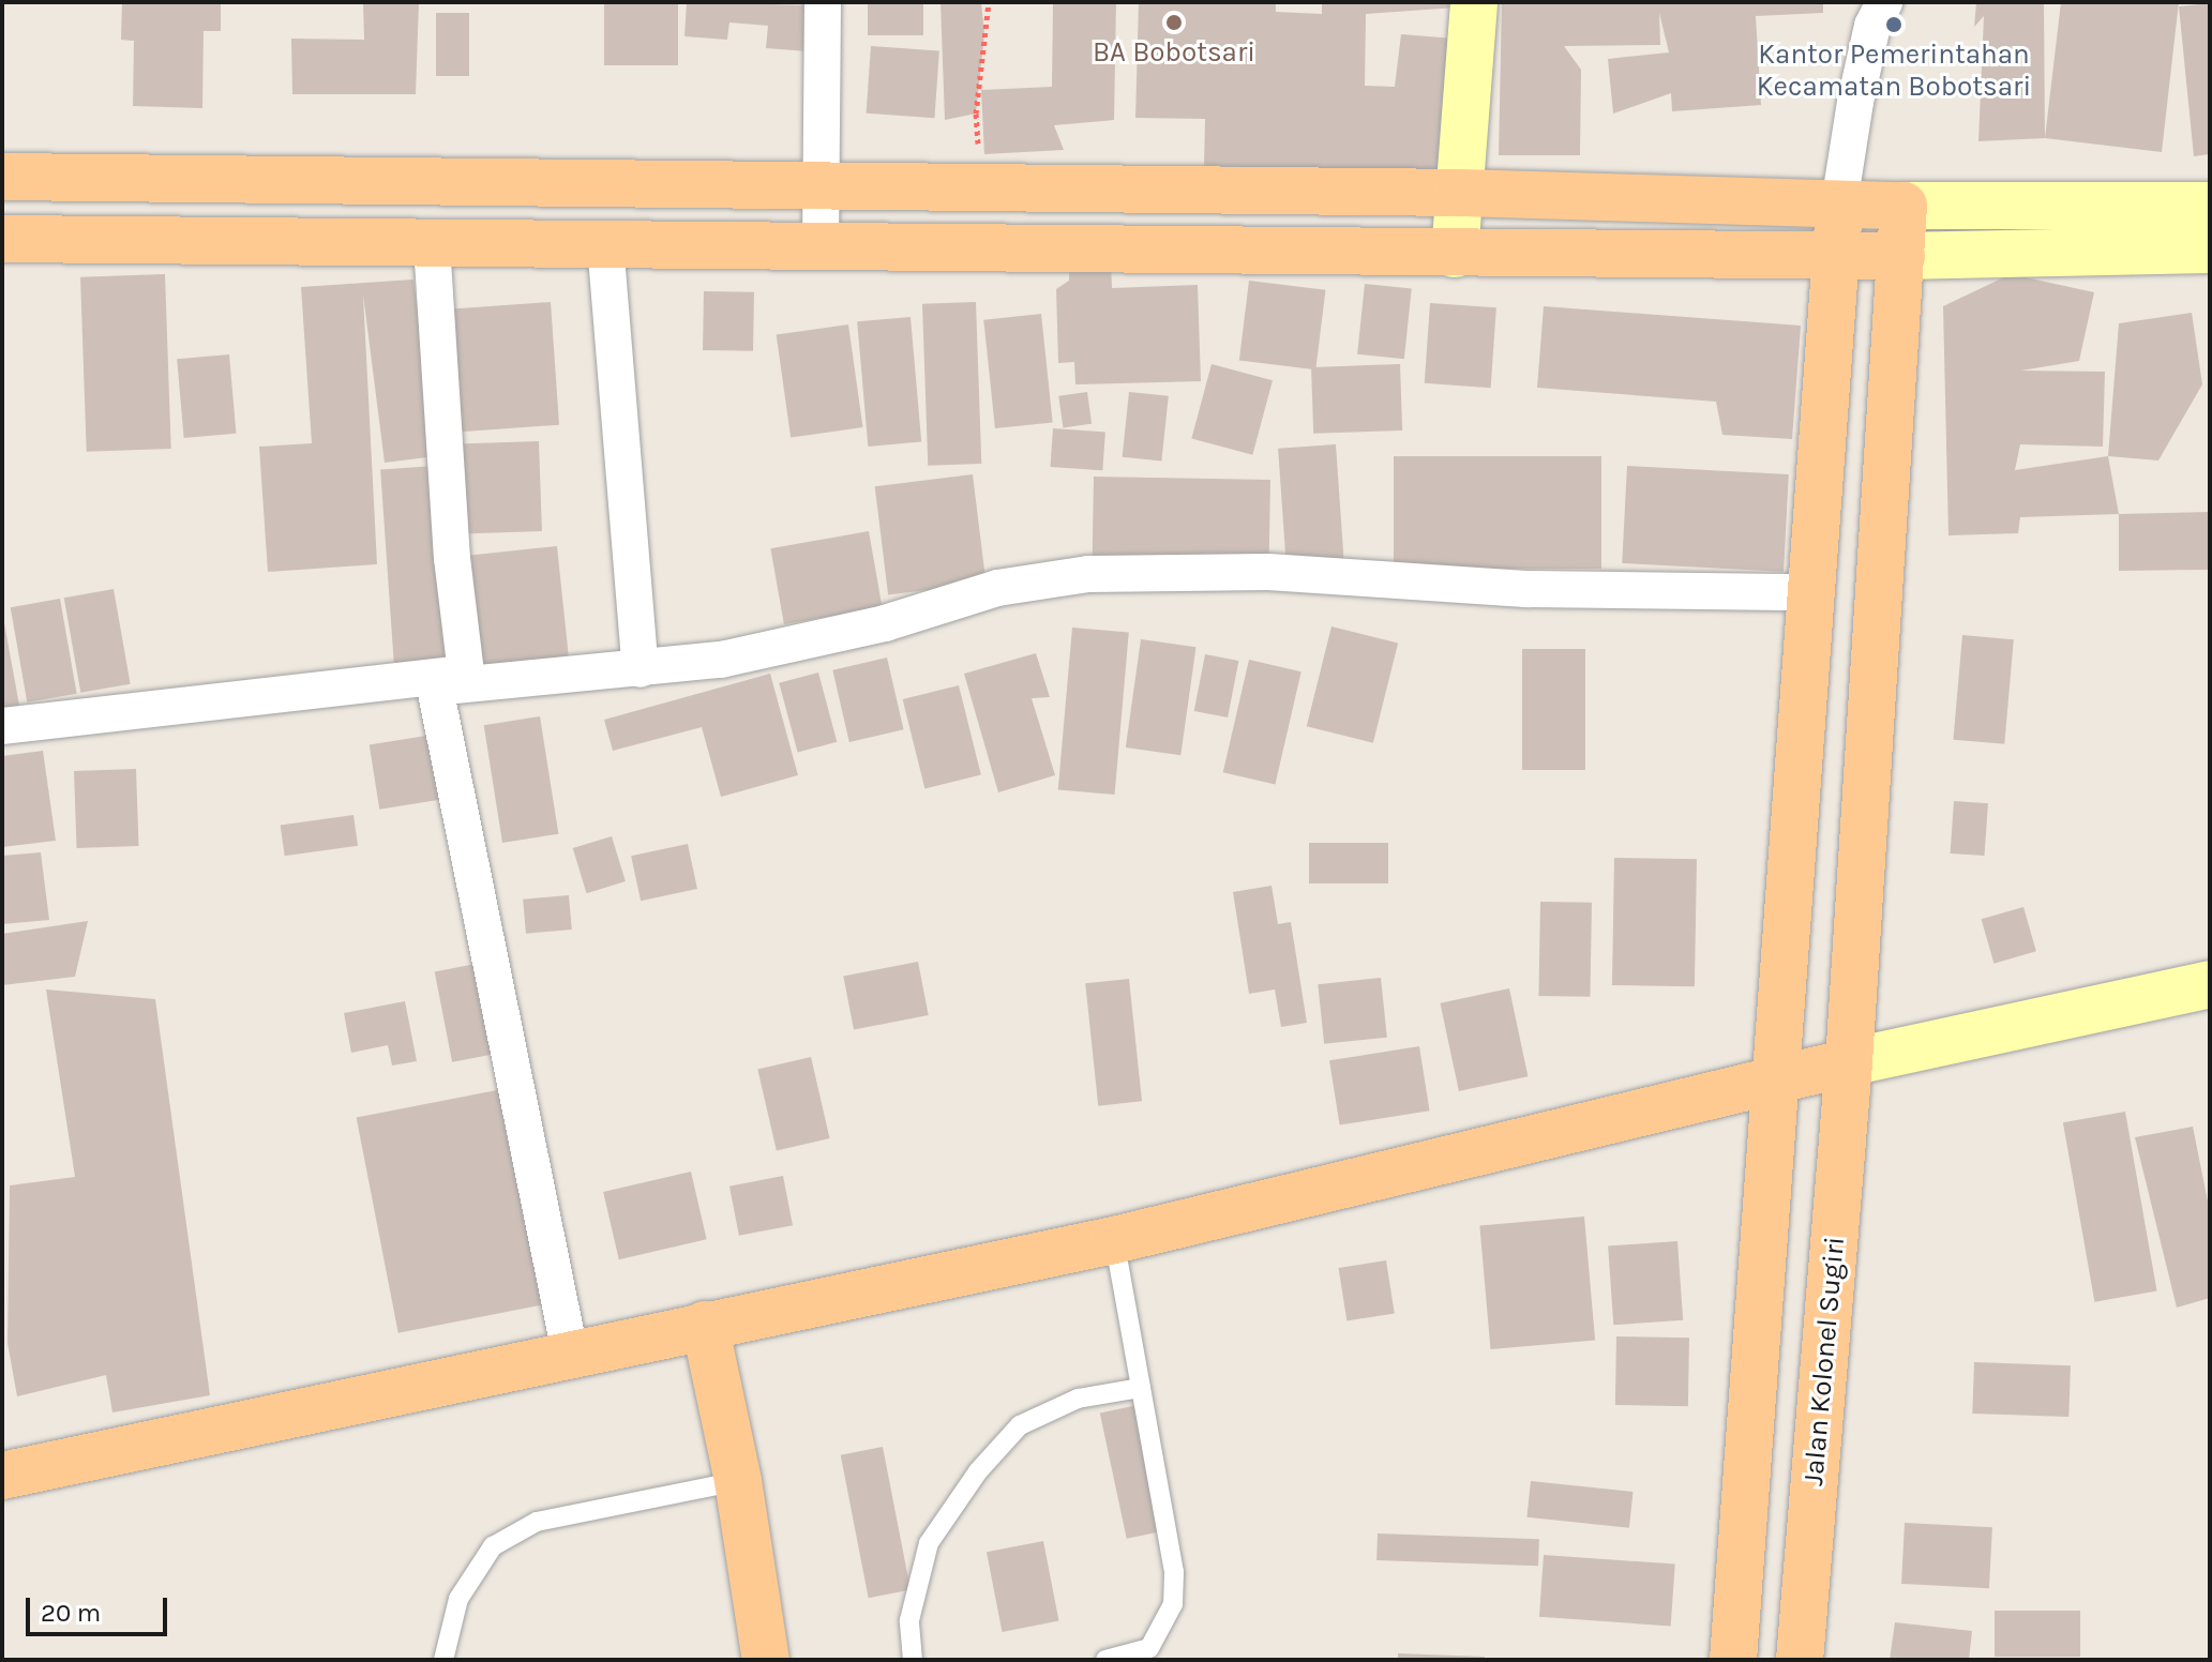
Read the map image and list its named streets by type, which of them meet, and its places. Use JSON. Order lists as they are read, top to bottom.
{
  "streets": {
    "main road": ["Jalan Kolonel Sugiri"]
  },
  "places": ["BA Bobotsari", "Kantor Pemerintahan Kecamatan Bobotsari"],
  "scale_bar": "20 m"
}
